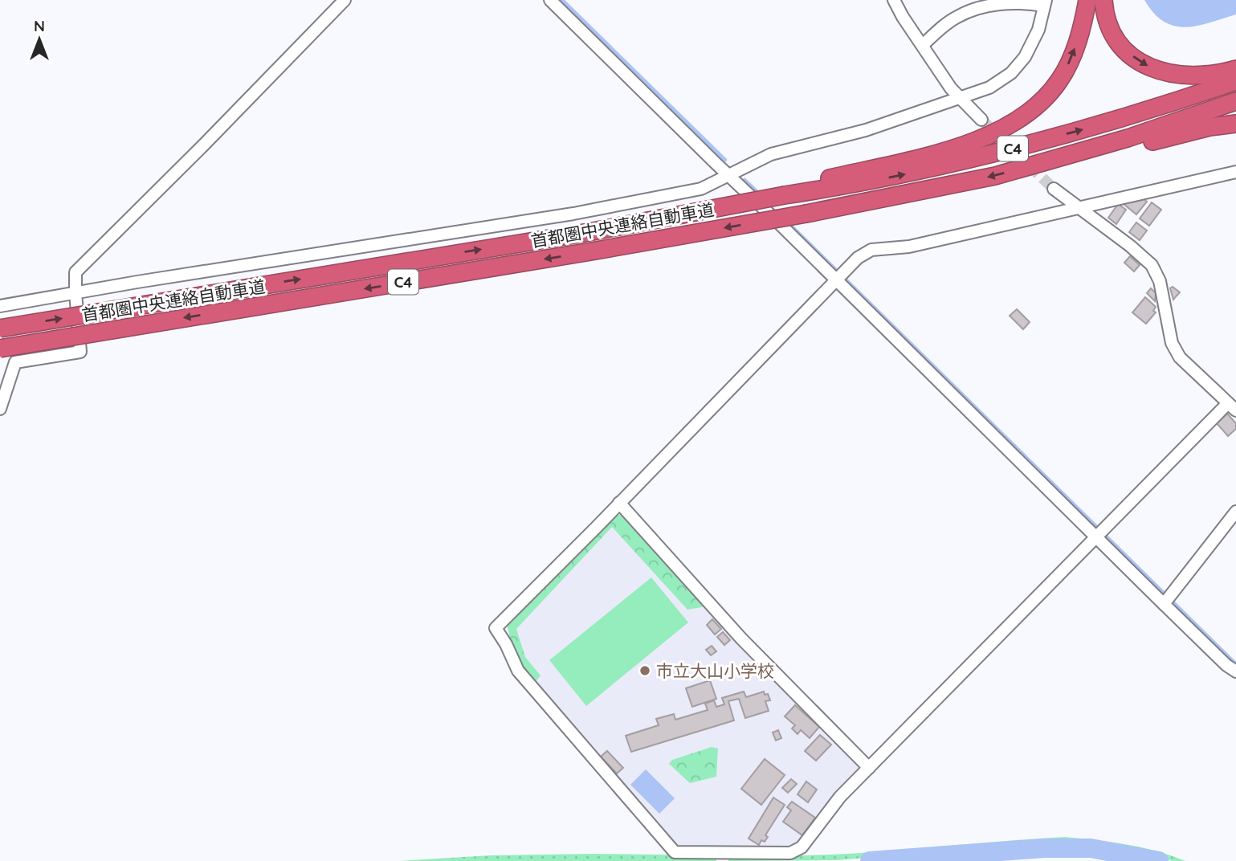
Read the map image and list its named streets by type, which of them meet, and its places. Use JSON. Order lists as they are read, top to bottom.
{
  "streets": {
    "highway": ["C4", "首都圏中央連絡自動車道"]
  },
  "places": ["市立大山小学校"],
  "north": "top"
}
